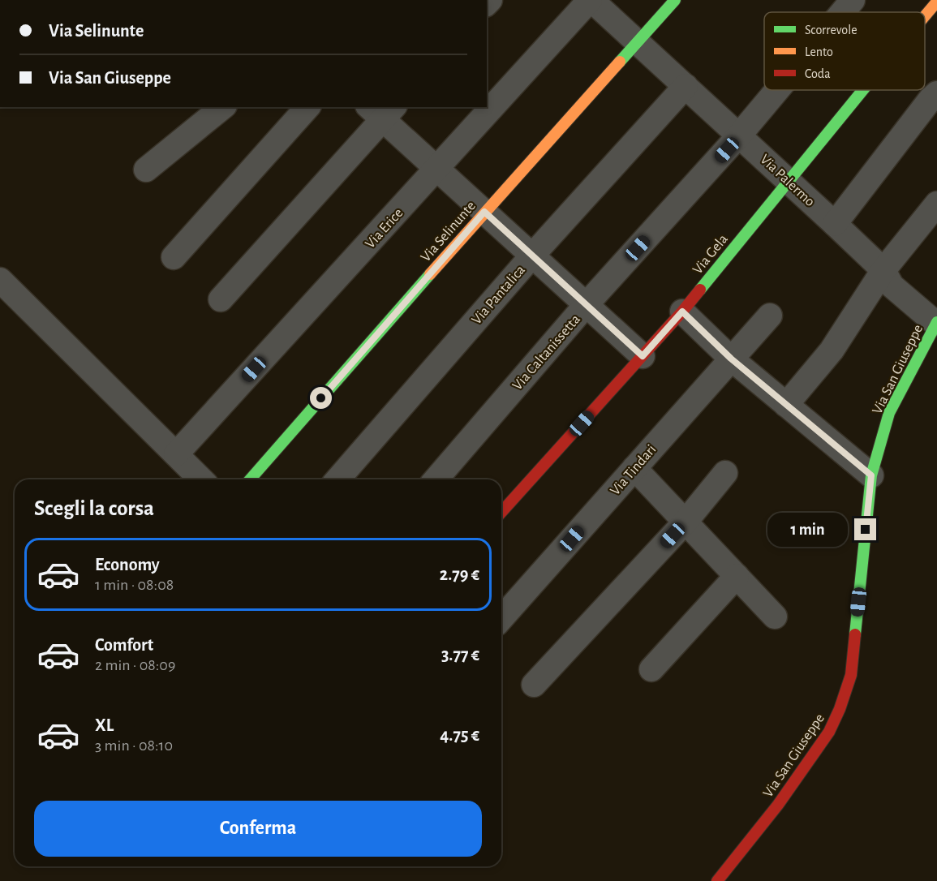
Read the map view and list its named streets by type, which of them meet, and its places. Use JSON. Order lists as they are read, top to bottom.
{
  "streets": {
    "street": [
      "Via Palermo",
      "Via Erice",
      "Via Selinunte",
      "Via Gela",
      "Via Pantalica",
      "Via Caltanissetta",
      "Via San Giuseppe",
      "Via Tindari"
    ]
  },
  "crossings": [
    ["Via Palermo", "Via Erice"],
    ["Via Palermo", "Via Selinunte"],
    ["Via Palermo", "Via Gela"],
    ["Via Palermo", "Via Pantalica"],
    ["Via Palermo", "Via Caltanissetta"],
    ["Via Palermo", "Via San Giuseppe"]
  ],
  "legend": ["Scorrevole", "Lento", "Coda"],
  "page": {
    "banner": ["Via Selinunte", "Via San Giuseppe"],
    "heading": "Scegli la corsa",
    "bubble": "1 min",
    "list": [
      {
        "name": "Economy",
        "note": "1 min · 08:08",
        "value": "2.79 €"
      },
      {
        "name": "Comfort",
        "note": "2 min · 08:09",
        "value": "3.77 €"
      },
      {
        "name": "XL",
        "note": "3 min · 08:10",
        "value": "4.75 €"
      }
    ],
    "buttons": "Conferma"
  }
}
